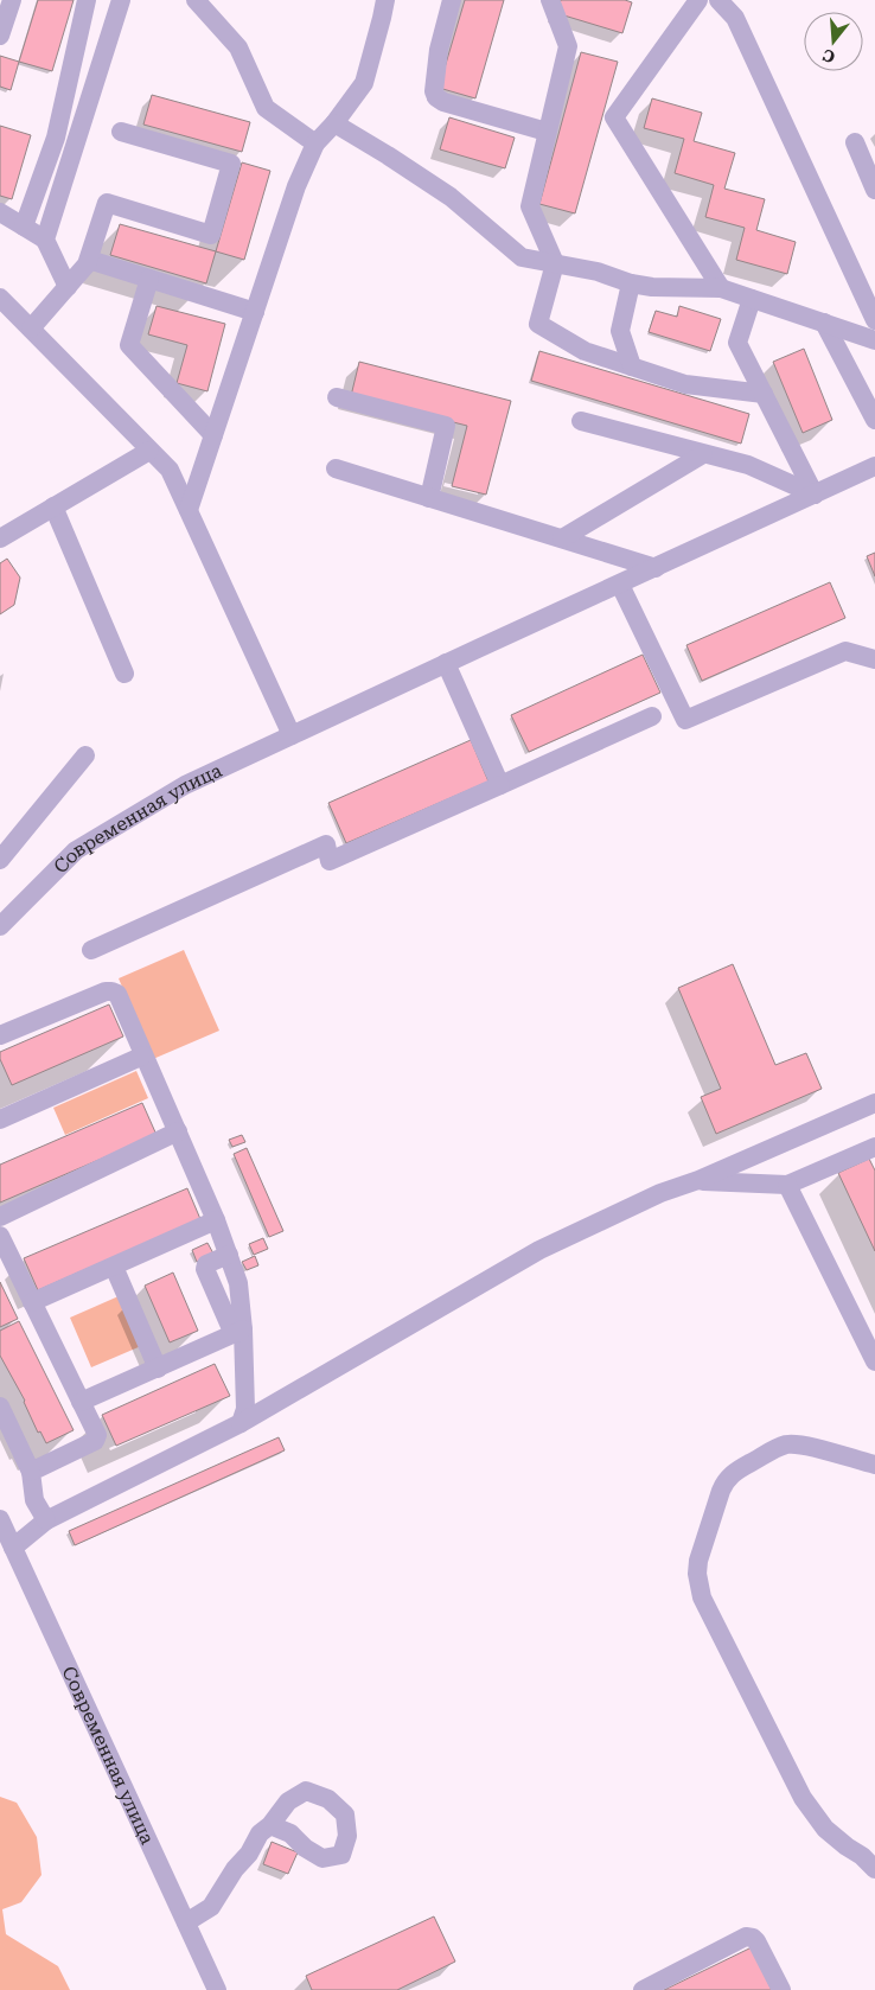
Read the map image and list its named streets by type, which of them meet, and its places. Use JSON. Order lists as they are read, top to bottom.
{
  "streets": {
    "street": ["Современная улица"]
  },
  "north": "bottom"
}
